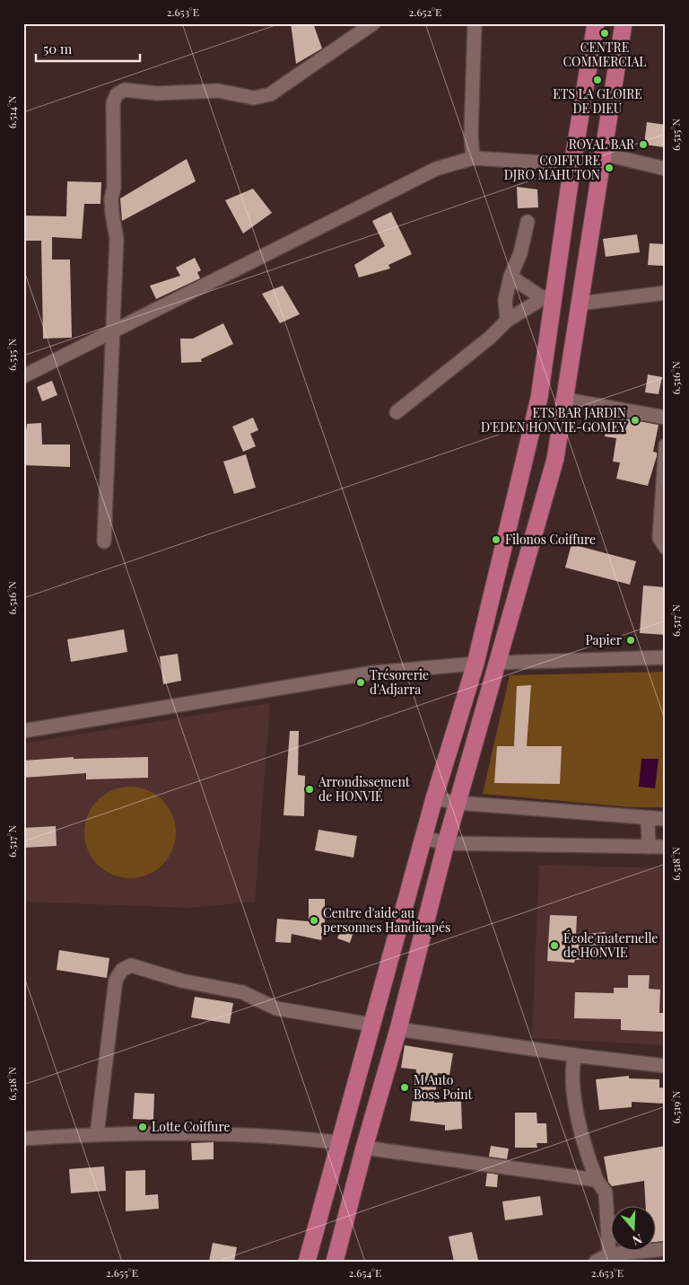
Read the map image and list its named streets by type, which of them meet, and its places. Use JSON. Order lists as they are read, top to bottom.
{
  "places": [
    "CENTRE COMMERCIAL",
    "ETS LA GLOIRE DE DIEU",
    "ROYAL BAR",
    "COIFFURE DJRO MAHUTON",
    "ETS BAR JARDIN D'EDEN HONVIE-GOMEY",
    "Filonos Coiffure",
    "Papier",
    "Trésorerie d'Adjarra",
    "Arrondissement de HONVIÉ",
    "Centre d'aide au personnes Handicapés",
    "École maternelle de HONVIE",
    "M Auto Boss Point",
    "Lotte Coiffure"
  ],
  "scale_bar": "50 m",
  "north": "bottom",
  "coordinates": [
    "2.653°E",
    "2.652°E",
    "6.514°N",
    "6.515°N",
    "6.516°N",
    "6.517°N",
    "6.518°N",
    "6.519°N",
    "2.655°E",
    "2.654°E"
  ]
}
